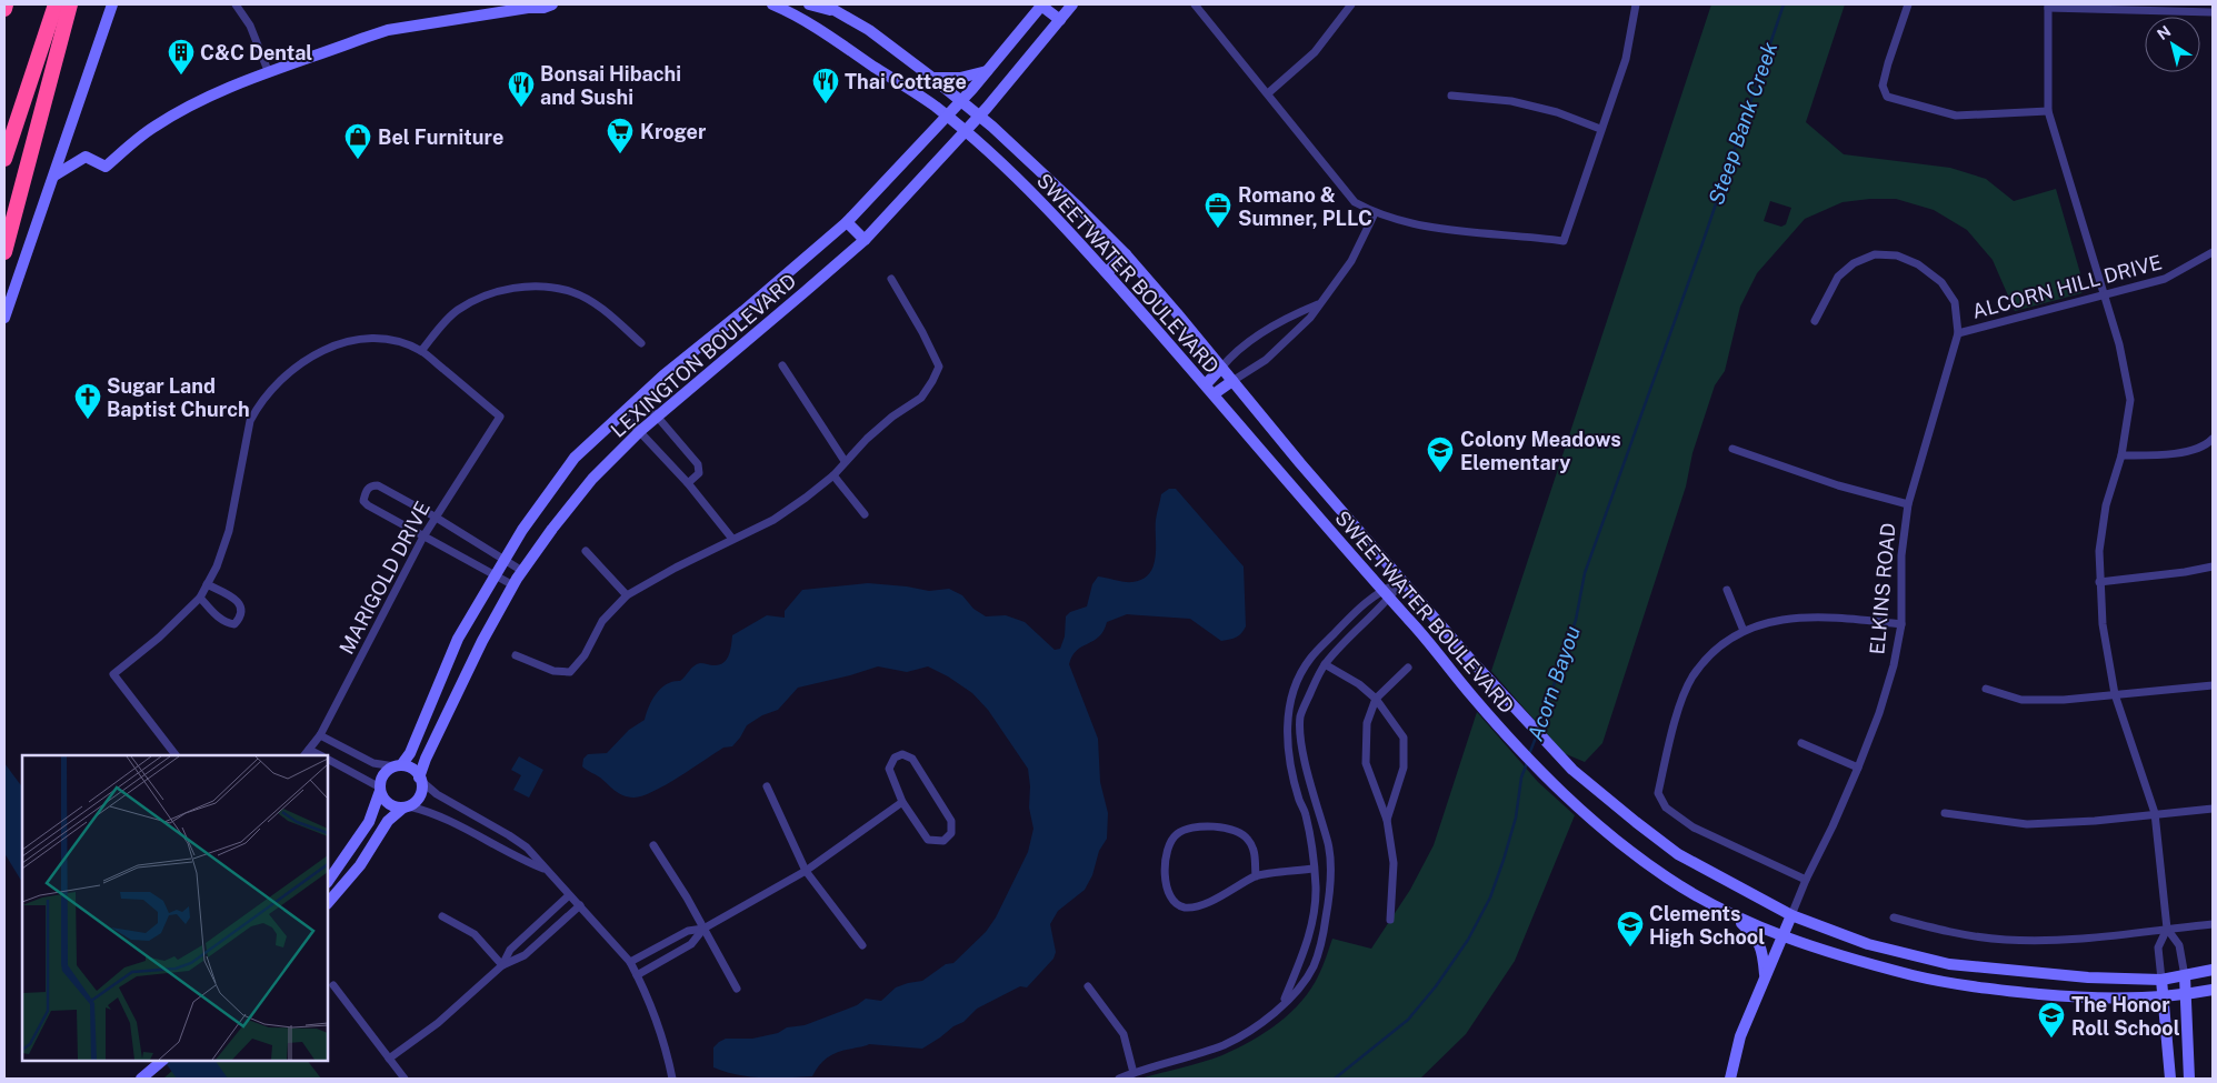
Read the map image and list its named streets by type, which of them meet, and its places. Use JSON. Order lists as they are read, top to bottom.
{
  "streets": {
    "main road": ["SWEETWATER BOULEVARD", "LEXINGTON BOULEVARD", "ELKINS ROAD"],
    "street": ["ALCORN HILL DRIVE", "MARIGOLD DRIVE"]
  },
  "crossings": [
    ["SWEETWATER BOULEVARD", "LEXINGTON BOULEVARD"],
    ["SWEETWATER BOULEVARD", "ELKINS ROAD"],
    ["ALCORN HILL DRIVE", "ELKINS ROAD"]
  ],
  "water": ["Steep Bank Creek", "Acorn Bayou"],
  "places": {
    "building": ["C&C Dental"],
    "restaurant": ["Thai Cottage", "Bonsai Hibachi and Sushi"],
    "supermarket": ["Kroger"],
    "shop": ["Bel Furniture"],
    "office": ["Romano & Sumner, PLLC"],
    "church": ["Sugar Land Baptist Church"],
    "school or university": ["Colony Meadows Elementary", "Clements High School", "The Honor Roll School"]
  },
  "north": "top left"
}
